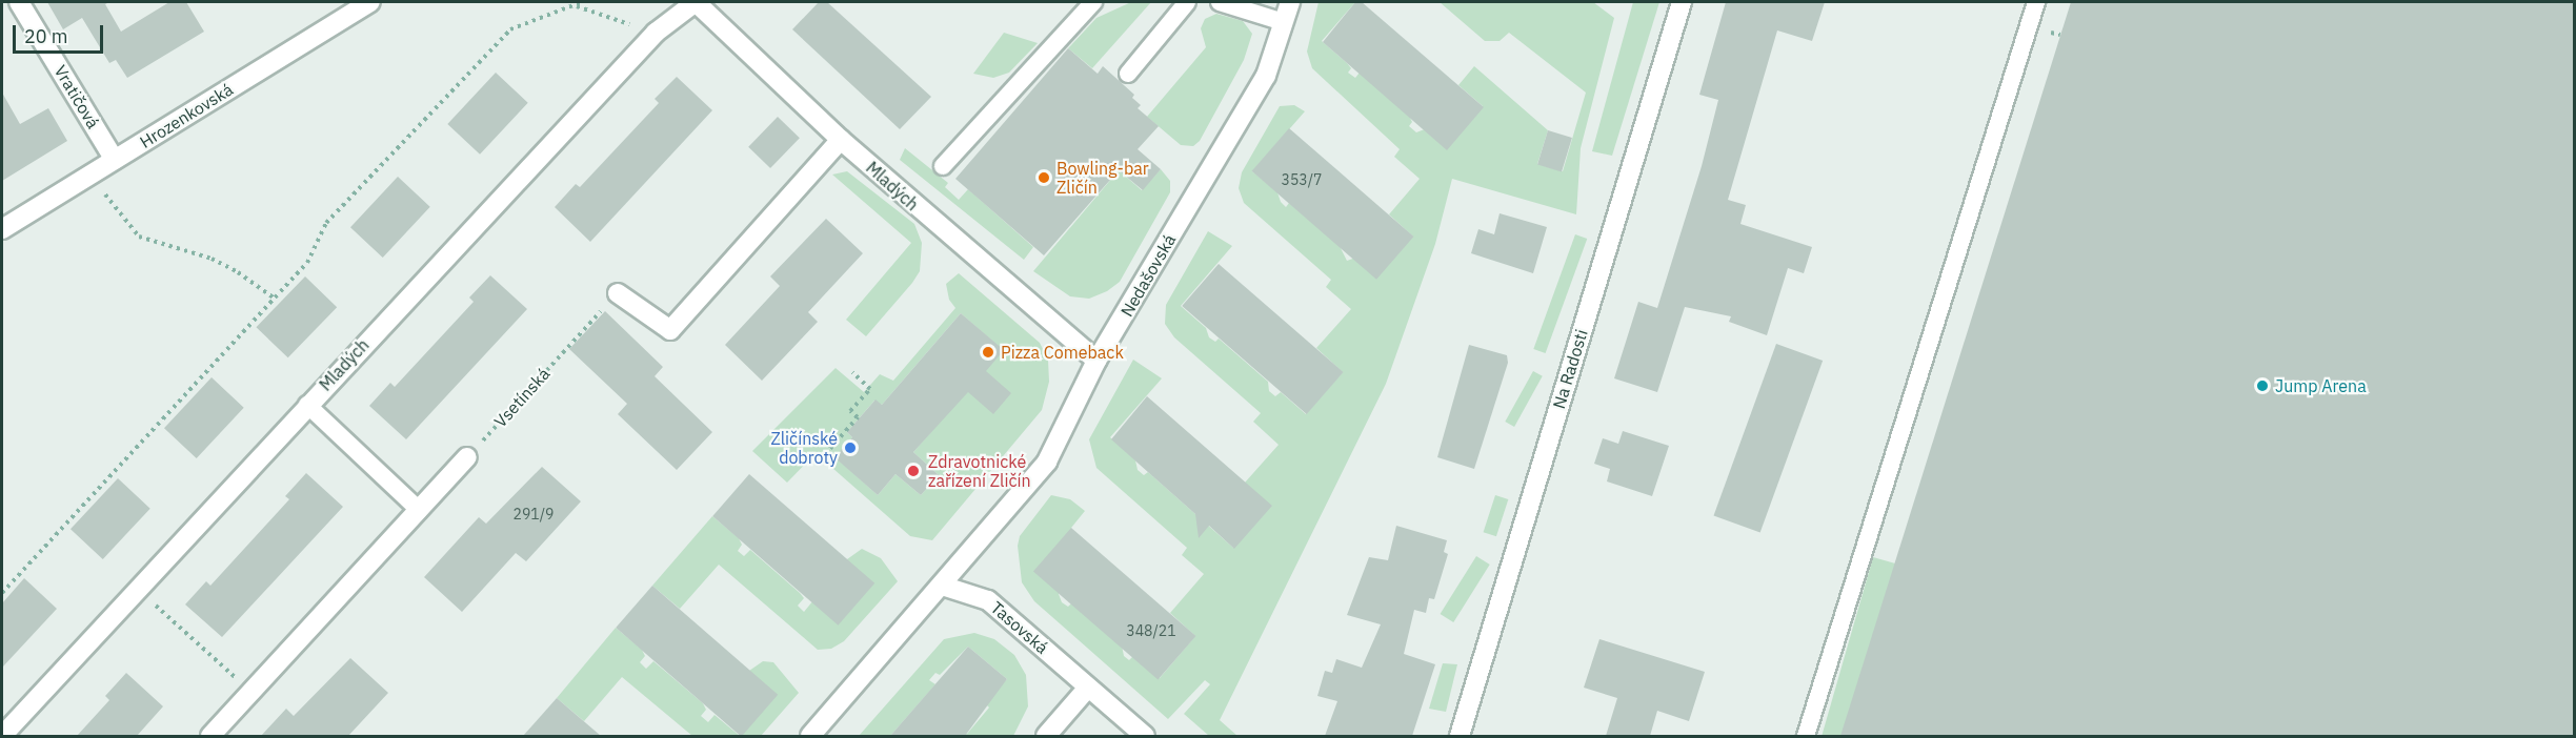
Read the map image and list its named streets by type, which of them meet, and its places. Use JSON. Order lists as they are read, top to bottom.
{
  "streets": {
    "street": [
      "Vratičová",
      "Hrozenkovská",
      "Mladých",
      "Nedašovská",
      "Na Radosti",
      "Tasovská"
    ],
    "path": ["Vsetínská"]
  },
  "crossings": [
    ["Vratičová", "Hrozenkovská"],
    ["Mladých", "Nedašovská"],
    ["Nedašovská", "Tasovská"]
  ],
  "places": [
    "Bowling-bar Zličín",
    "Pizza Comeback",
    "Jump Arena",
    "Zličínské dobroty",
    "Zdravotnické zařízení Zličín"
  ],
  "house_numbers": ["353/7", "291/9", "348/21"],
  "scale_bar": "20 m"
}
